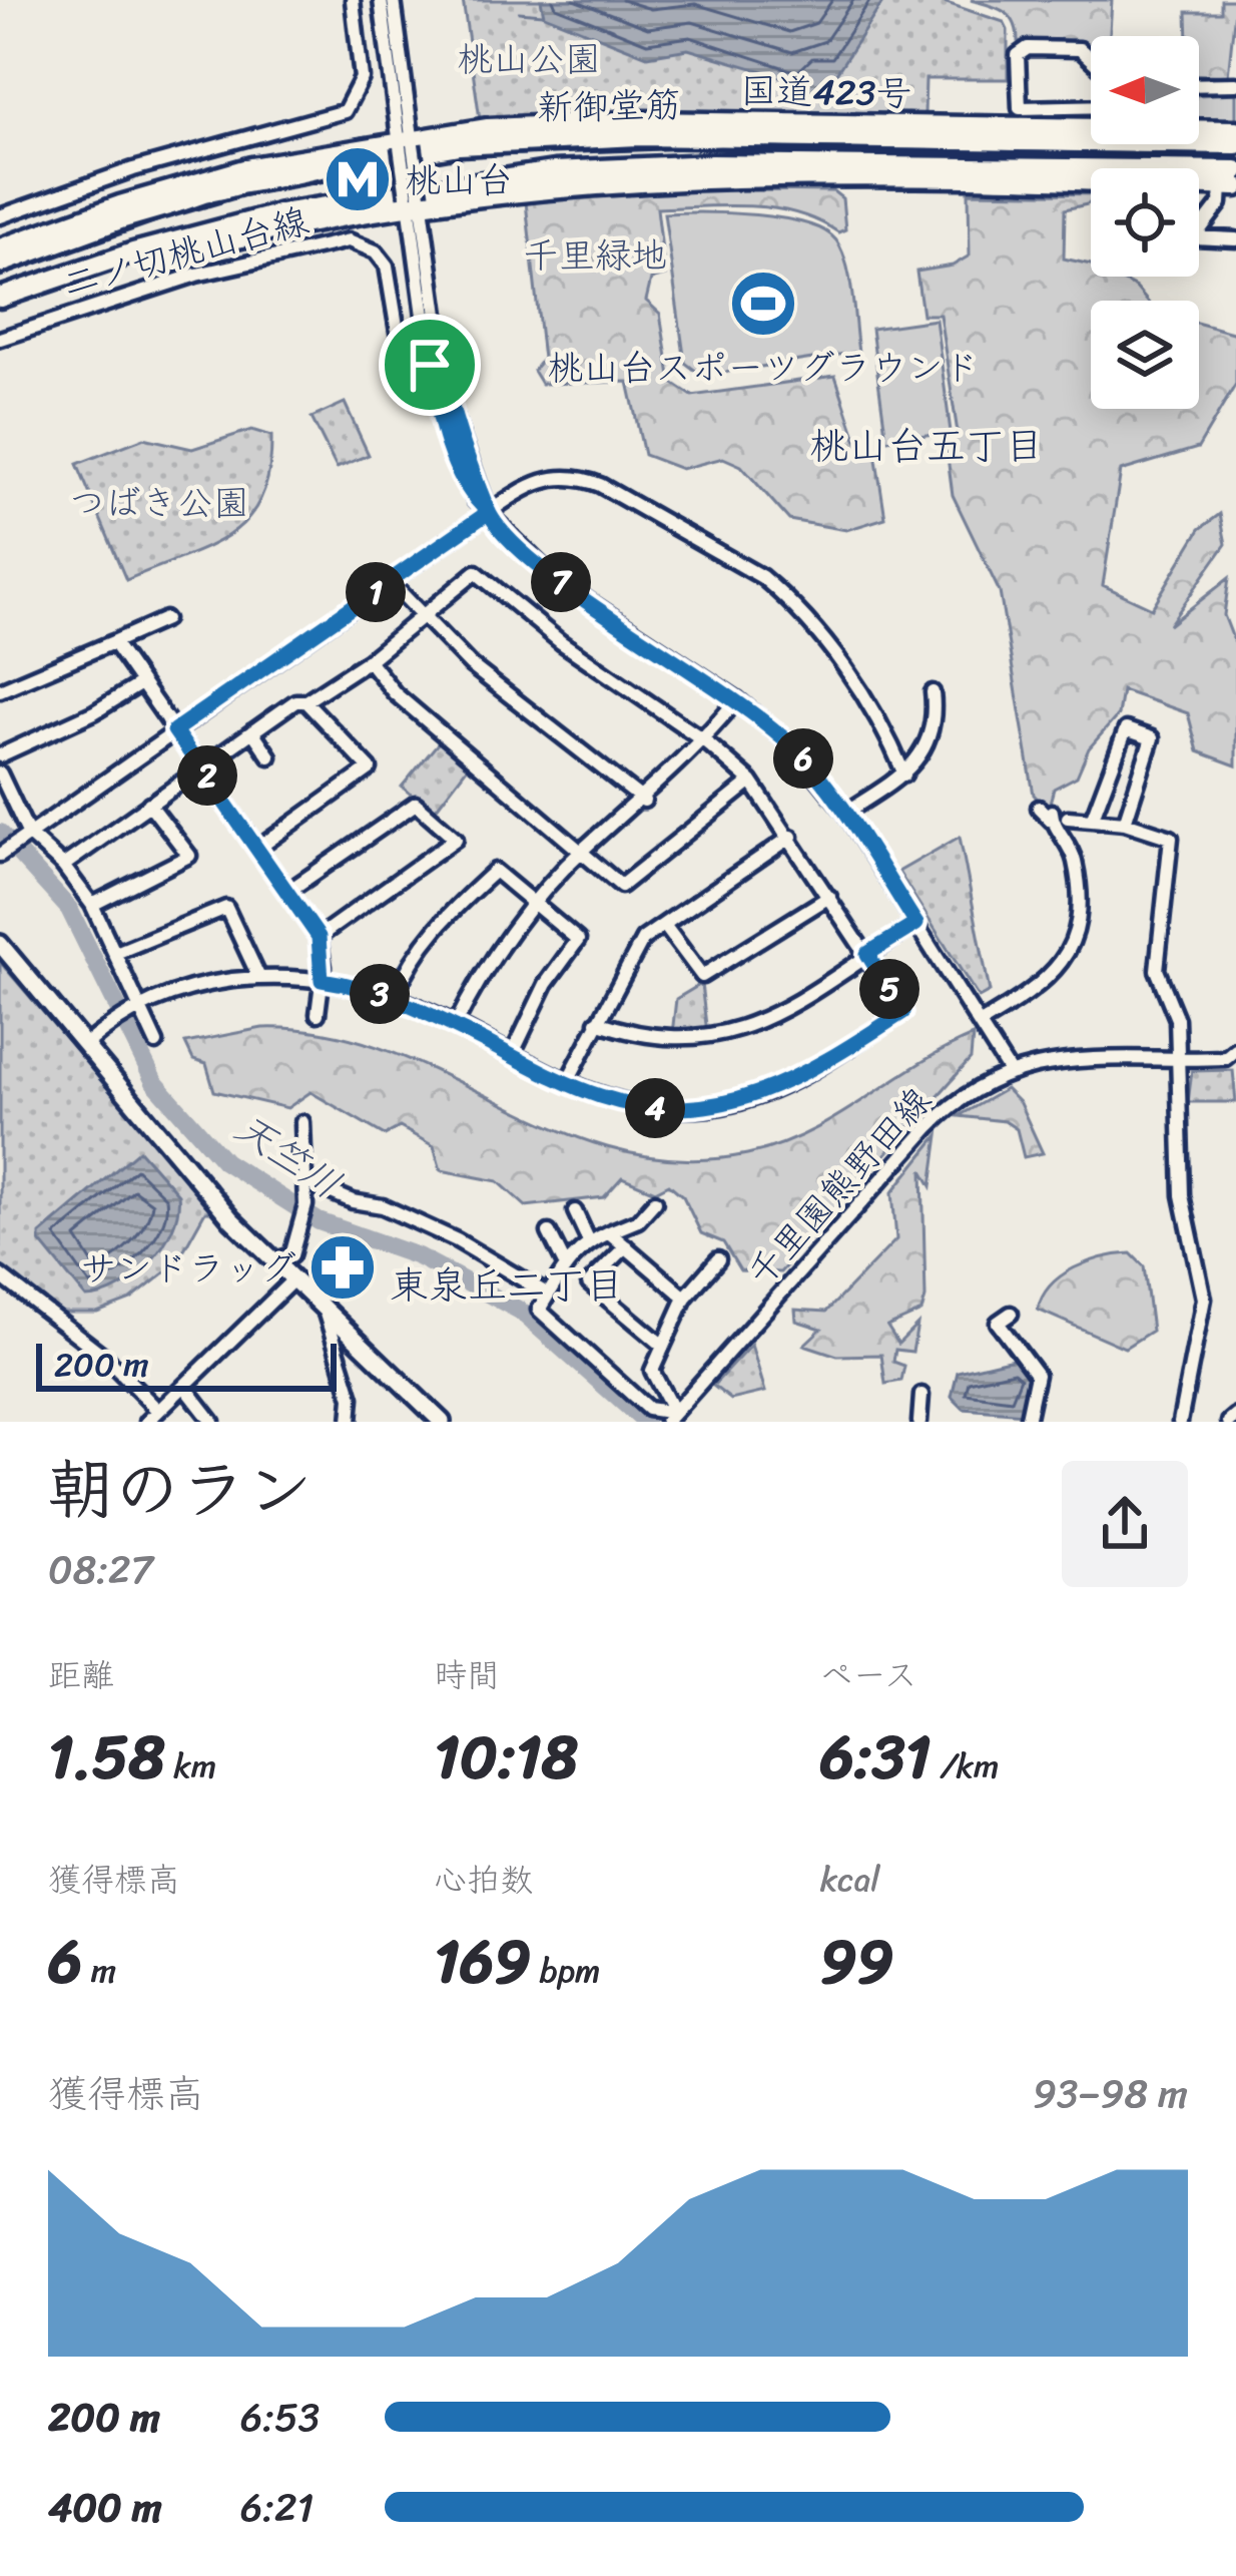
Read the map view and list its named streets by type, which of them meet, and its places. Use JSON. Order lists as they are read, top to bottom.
{
  "streets": {
    "highway": ["国道423号", "新御堂筋"],
    "street": ["二ノ切桃山台線", "千里園熊野田線"]
  },
  "districts": ["桃山台五丁目", "東泉丘二丁目"],
  "water": ["天竺川"],
  "parks": ["桃山公園", "千里緑地", "つばき公園"],
  "places": {
    "metro station": ["桃山台"],
    "sports": ["桃山台スポーツグラウンド"],
    "pharmacy": ["サンドラッグ"]
  },
  "scale_bar": "200 m",
  "north": "left",
  "page": {
    "pins": [
      "7",
      "1",
      "6",
      "2",
      "5",
      "3",
      "4"
    ],
    "scale": "200 m",
    "heading": ["朝のラン", "08:27"],
    "stats": [
      ["距離", "1.58 km"],
      ["時間", "10:18"],
      ["ペース", "6:31 /km"],
      ["獲得標高", "6 m"],
      ["心拍数", "169 bpm"],
      ["kcal", "99"]
    ],
    "chart": ["獲得標高", "93–98 m"],
    "list": [
      {
        "name": "200 m",
        "note": "6:53"
      },
      {
        "name": "400 m",
        "note": "6:21"
      }
    ]
  }
}
